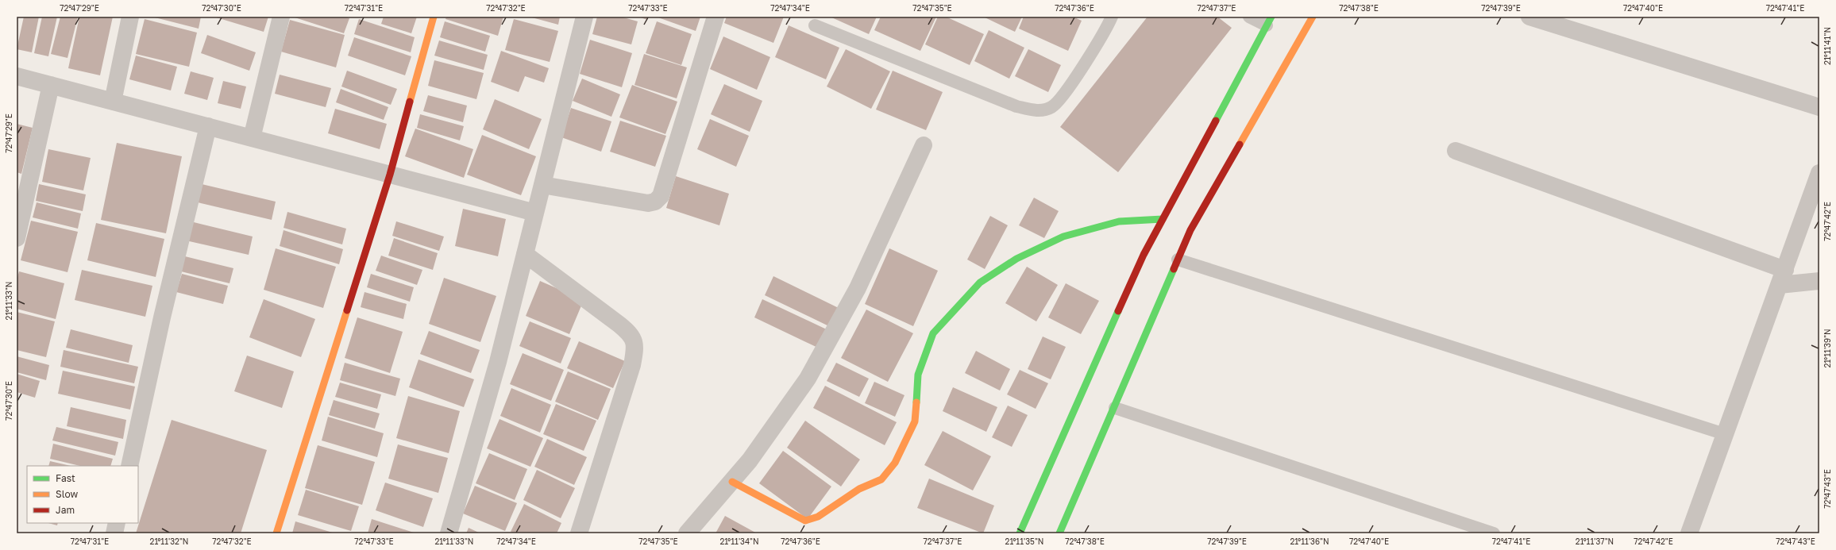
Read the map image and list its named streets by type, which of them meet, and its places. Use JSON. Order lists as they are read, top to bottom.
{
  "legend": ["Fast", "Slow", "Jam"],
  "coordinates": [
    "72°47'29\"E",
    "72°47'30\"E",
    "72°47'31\"E",
    "72°47'32\"E",
    "72°47'33\"E",
    "72°47'34\"E",
    "72°47'35\"E",
    "72°47'36\"E",
    "72°47'37\"E",
    "72°47'38\"E",
    "72°47'39\"E",
    "72°47'40\"E",
    "72°47'41\"E",
    "21°11'41\"N",
    "72°47'42\"E",
    "21°11'33\"N",
    "21°11'39\"N",
    "72°47'43\"E",
    "21°11'32\"N",
    "21°11'34\"N",
    "21°11'35\"N",
    "21°11'36\"N",
    "21°11'37\"N"
  ]
}
